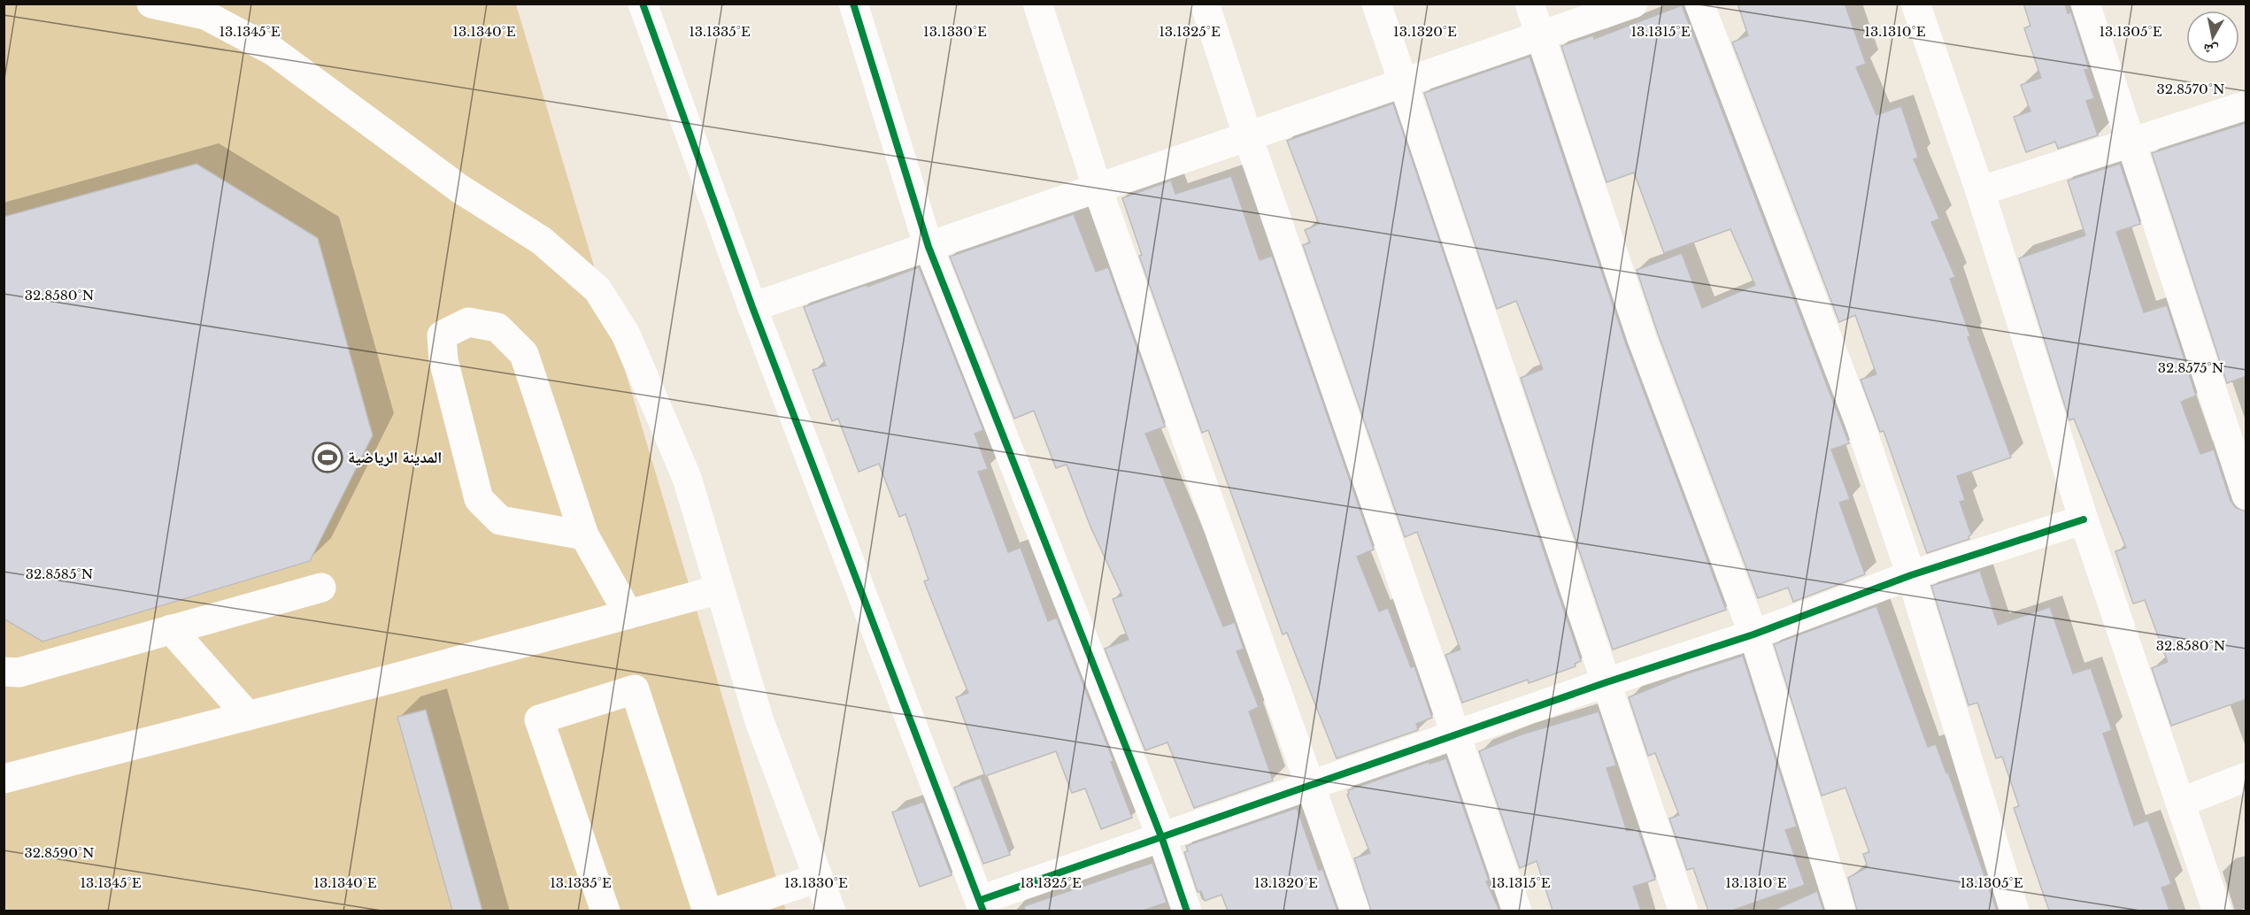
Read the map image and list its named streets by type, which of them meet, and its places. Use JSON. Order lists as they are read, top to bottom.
{
  "places": {
    "sports": ["المدينة الرياضية"]
  },
  "north": "bottom",
  "coordinates": [
    "13.1345°E",
    "13.1340°E",
    "13.1335°E",
    "13.1330°E",
    "13.1325°E",
    "13.1320°E",
    "13.1310°E",
    "13.1305°E",
    "13.1315°E",
    "32.8570°N",
    "32.8580°N",
    "32.8575°N",
    "32.8585°N",
    "32.8590°N"
  ]
}
